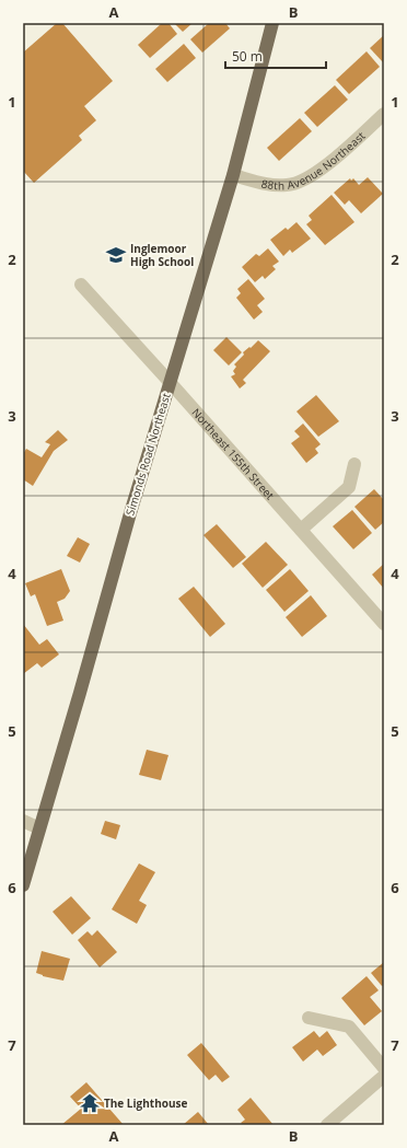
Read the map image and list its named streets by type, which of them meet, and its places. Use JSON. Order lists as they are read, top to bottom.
{
  "streets": {
    "main road": ["Simonds Road Northeast"],
    "street": ["88th Avenue Northeast", "Northeast 155th Street"]
  },
  "crossings": [
    ["88th Avenue Northeast", "Simonds Road Northeast"],
    ["Simonds Road Northeast", "Northeast 155th Street"]
  ],
  "places": {
    "school or university": ["Inglemoor High School"],
    "temple": ["The Lighthouse"]
  },
  "scale_bar": "50 m",
  "grid": {
    "columns": ["A", "B"],
    "rows": [
      "1",
      "2",
      "3",
      "4",
      "5",
      "6",
      "7"
    ]
  }
}
